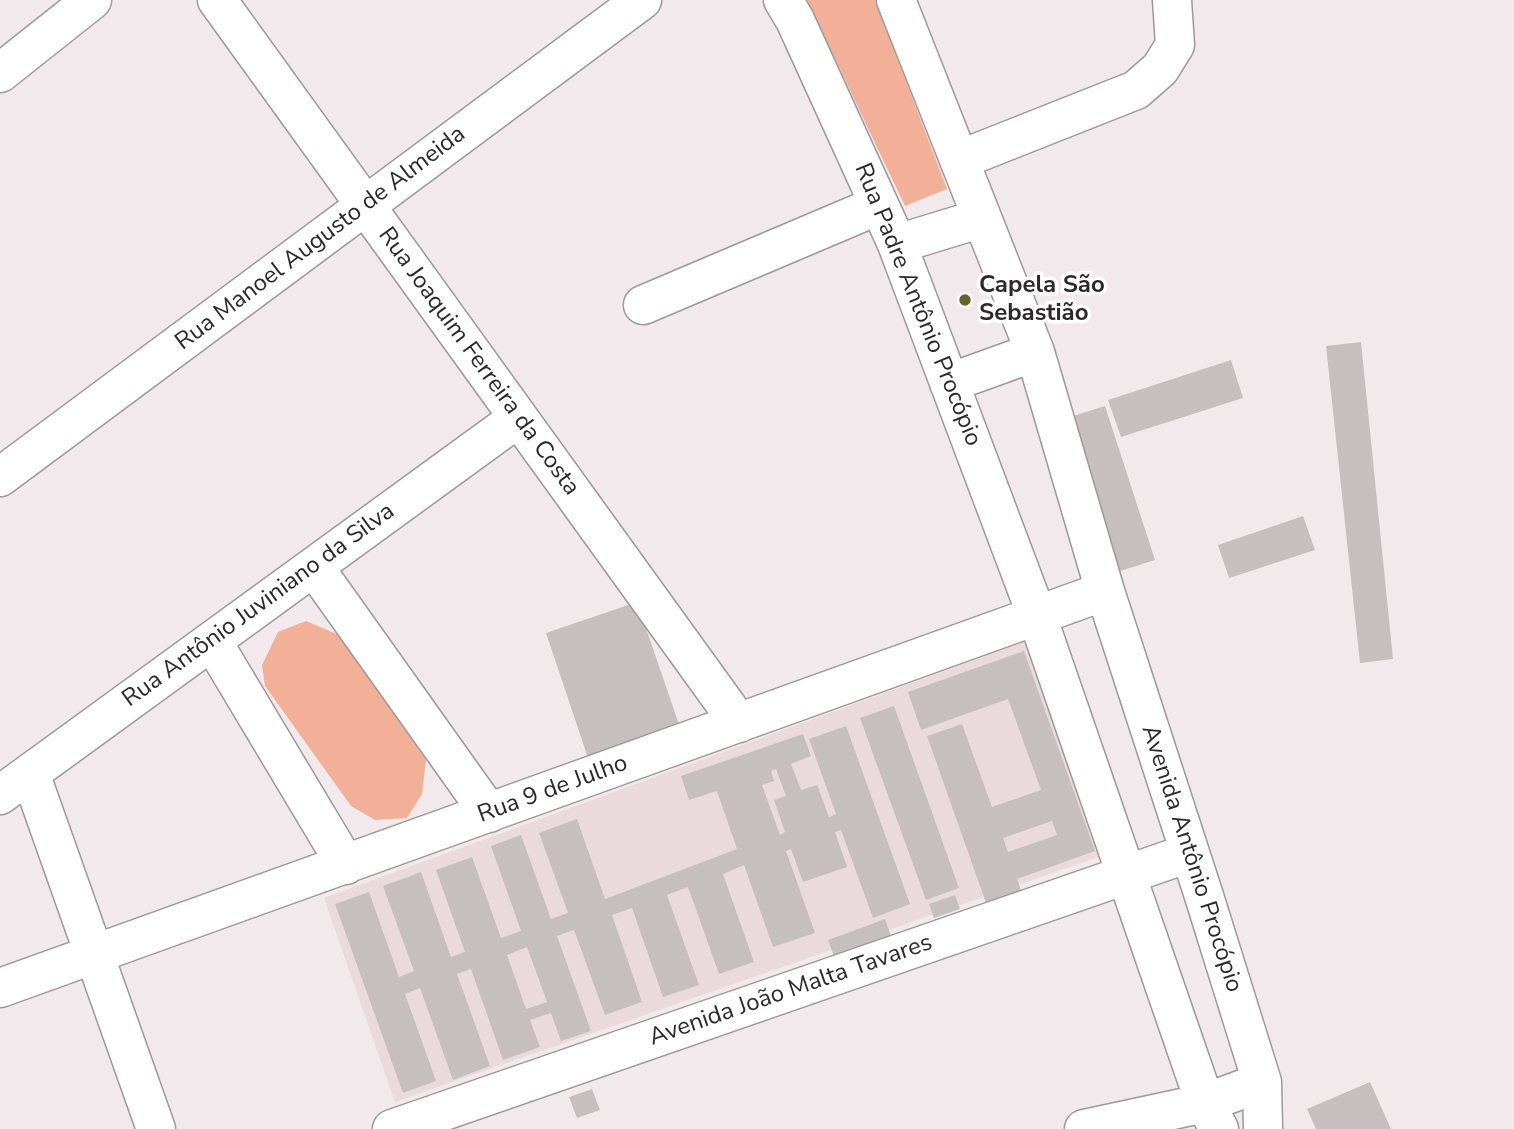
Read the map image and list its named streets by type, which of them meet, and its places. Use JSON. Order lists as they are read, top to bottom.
{
  "streets": {
    "street": [
      "Rua Manoel Augusto de Almeida",
      "Rua Padre Antônio Procópio",
      "Rua Joaquim Ferreira da Costa",
      "Rua Antônio Juviniano da Silva",
      "Rua 9 de Julho",
      "Avenida Antônio Procópio",
      "Avenida João Malta Tavares"
    ]
  },
  "crossings": [
    ["Rua Manoel Augusto de Almeida", "Rua Joaquim Ferreira da Costa"],
    ["Rua Padre Antônio Procópio", "Rua 9 de Julho"],
    ["Rua Joaquim Ferreira da Costa", "Rua Antônio Juviniano da Silva"],
    ["Rua Joaquim Ferreira da Costa", "Rua 9 de Julho"],
    ["Rua 9 de Julho", "Avenida Antônio Procópio"],
    ["Avenida Antônio Procópio", "Avenida João Malta Tavares"]
  ],
  "places": ["Capela São Sebastião"]
}
